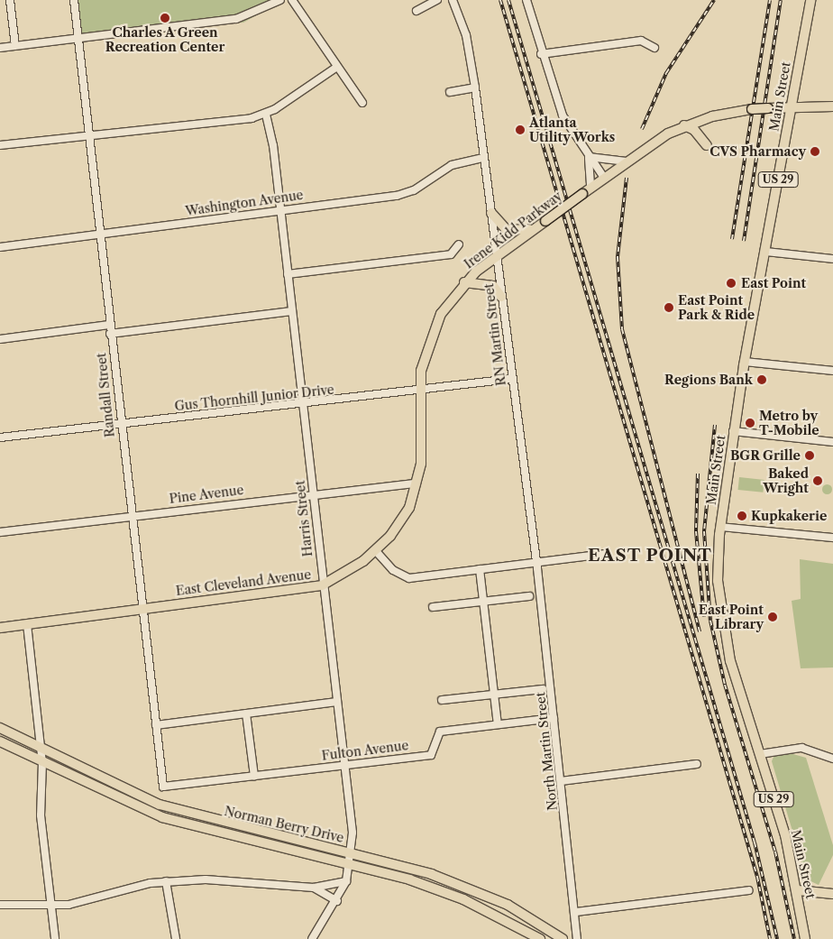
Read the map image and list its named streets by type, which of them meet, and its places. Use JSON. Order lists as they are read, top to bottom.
{
  "streets": {
    "main road": [
      "Main Street",
      "US 29",
      "Irene Kidd Parkway",
      "East Cleveland Avenue",
      "Norman Berry Drive"
    ],
    "street": [
      "Washington Avenue",
      "RN Martin Street",
      "Randall Street",
      "Gus Thornhill Junior Drive",
      "Pine Avenue",
      "Harris Street",
      "Fulton Avenue",
      "North Martin Street"
    ]
  },
  "crossings": [
    ["Main Street", "Irene Kidd Parkway"],
    ["Washington Avenue", "RN Martin Street"],
    ["Washington Avenue", "Randall Street"],
    ["Washington Avenue", "Harris Street"],
    ["Irene Kidd Parkway", "RN Martin Street"],
    ["Irene Kidd Parkway", "Gus Thornhill Junior Drive"],
    ["Irene Kidd Parkway", "Pine Avenue"],
    ["Irene Kidd Parkway", "East Cleveland Avenue"],
    ["RN Martin Street", "Gus Thornhill Junior Drive"],
    ["RN Martin Street", "North Martin Street"],
    ["Randall Street", "Gus Thornhill Junior Drive"],
    ["Randall Street", "Pine Avenue"],
    ["Randall Street", "East Cleveland Avenue"],
    ["Randall Street", "Fulton Avenue"],
    ["Gus Thornhill Junior Drive", "Harris Street"],
    ["Pine Avenue", "Harris Street"],
    ["Harris Street", "East Cleveland Avenue"],
    ["Harris Street", "Fulton Avenue"],
    ["Harris Street", "Norman Berry Drive"],
    ["Fulton Avenue", "North Martin Street"]
  ],
  "districts": ["EAST POINT"],
  "places": [
    "Charles A Green Recreation Center",
    "Atlanta Utility Works",
    "CVS Pharmacy",
    "East Point",
    "East Point Park & Ride",
    "Regions Bank",
    "Metro by T-Mobile",
    "BGR Grille",
    "Baked Wright",
    "Kupkakerie",
    "East Point Library"
  ]
}
